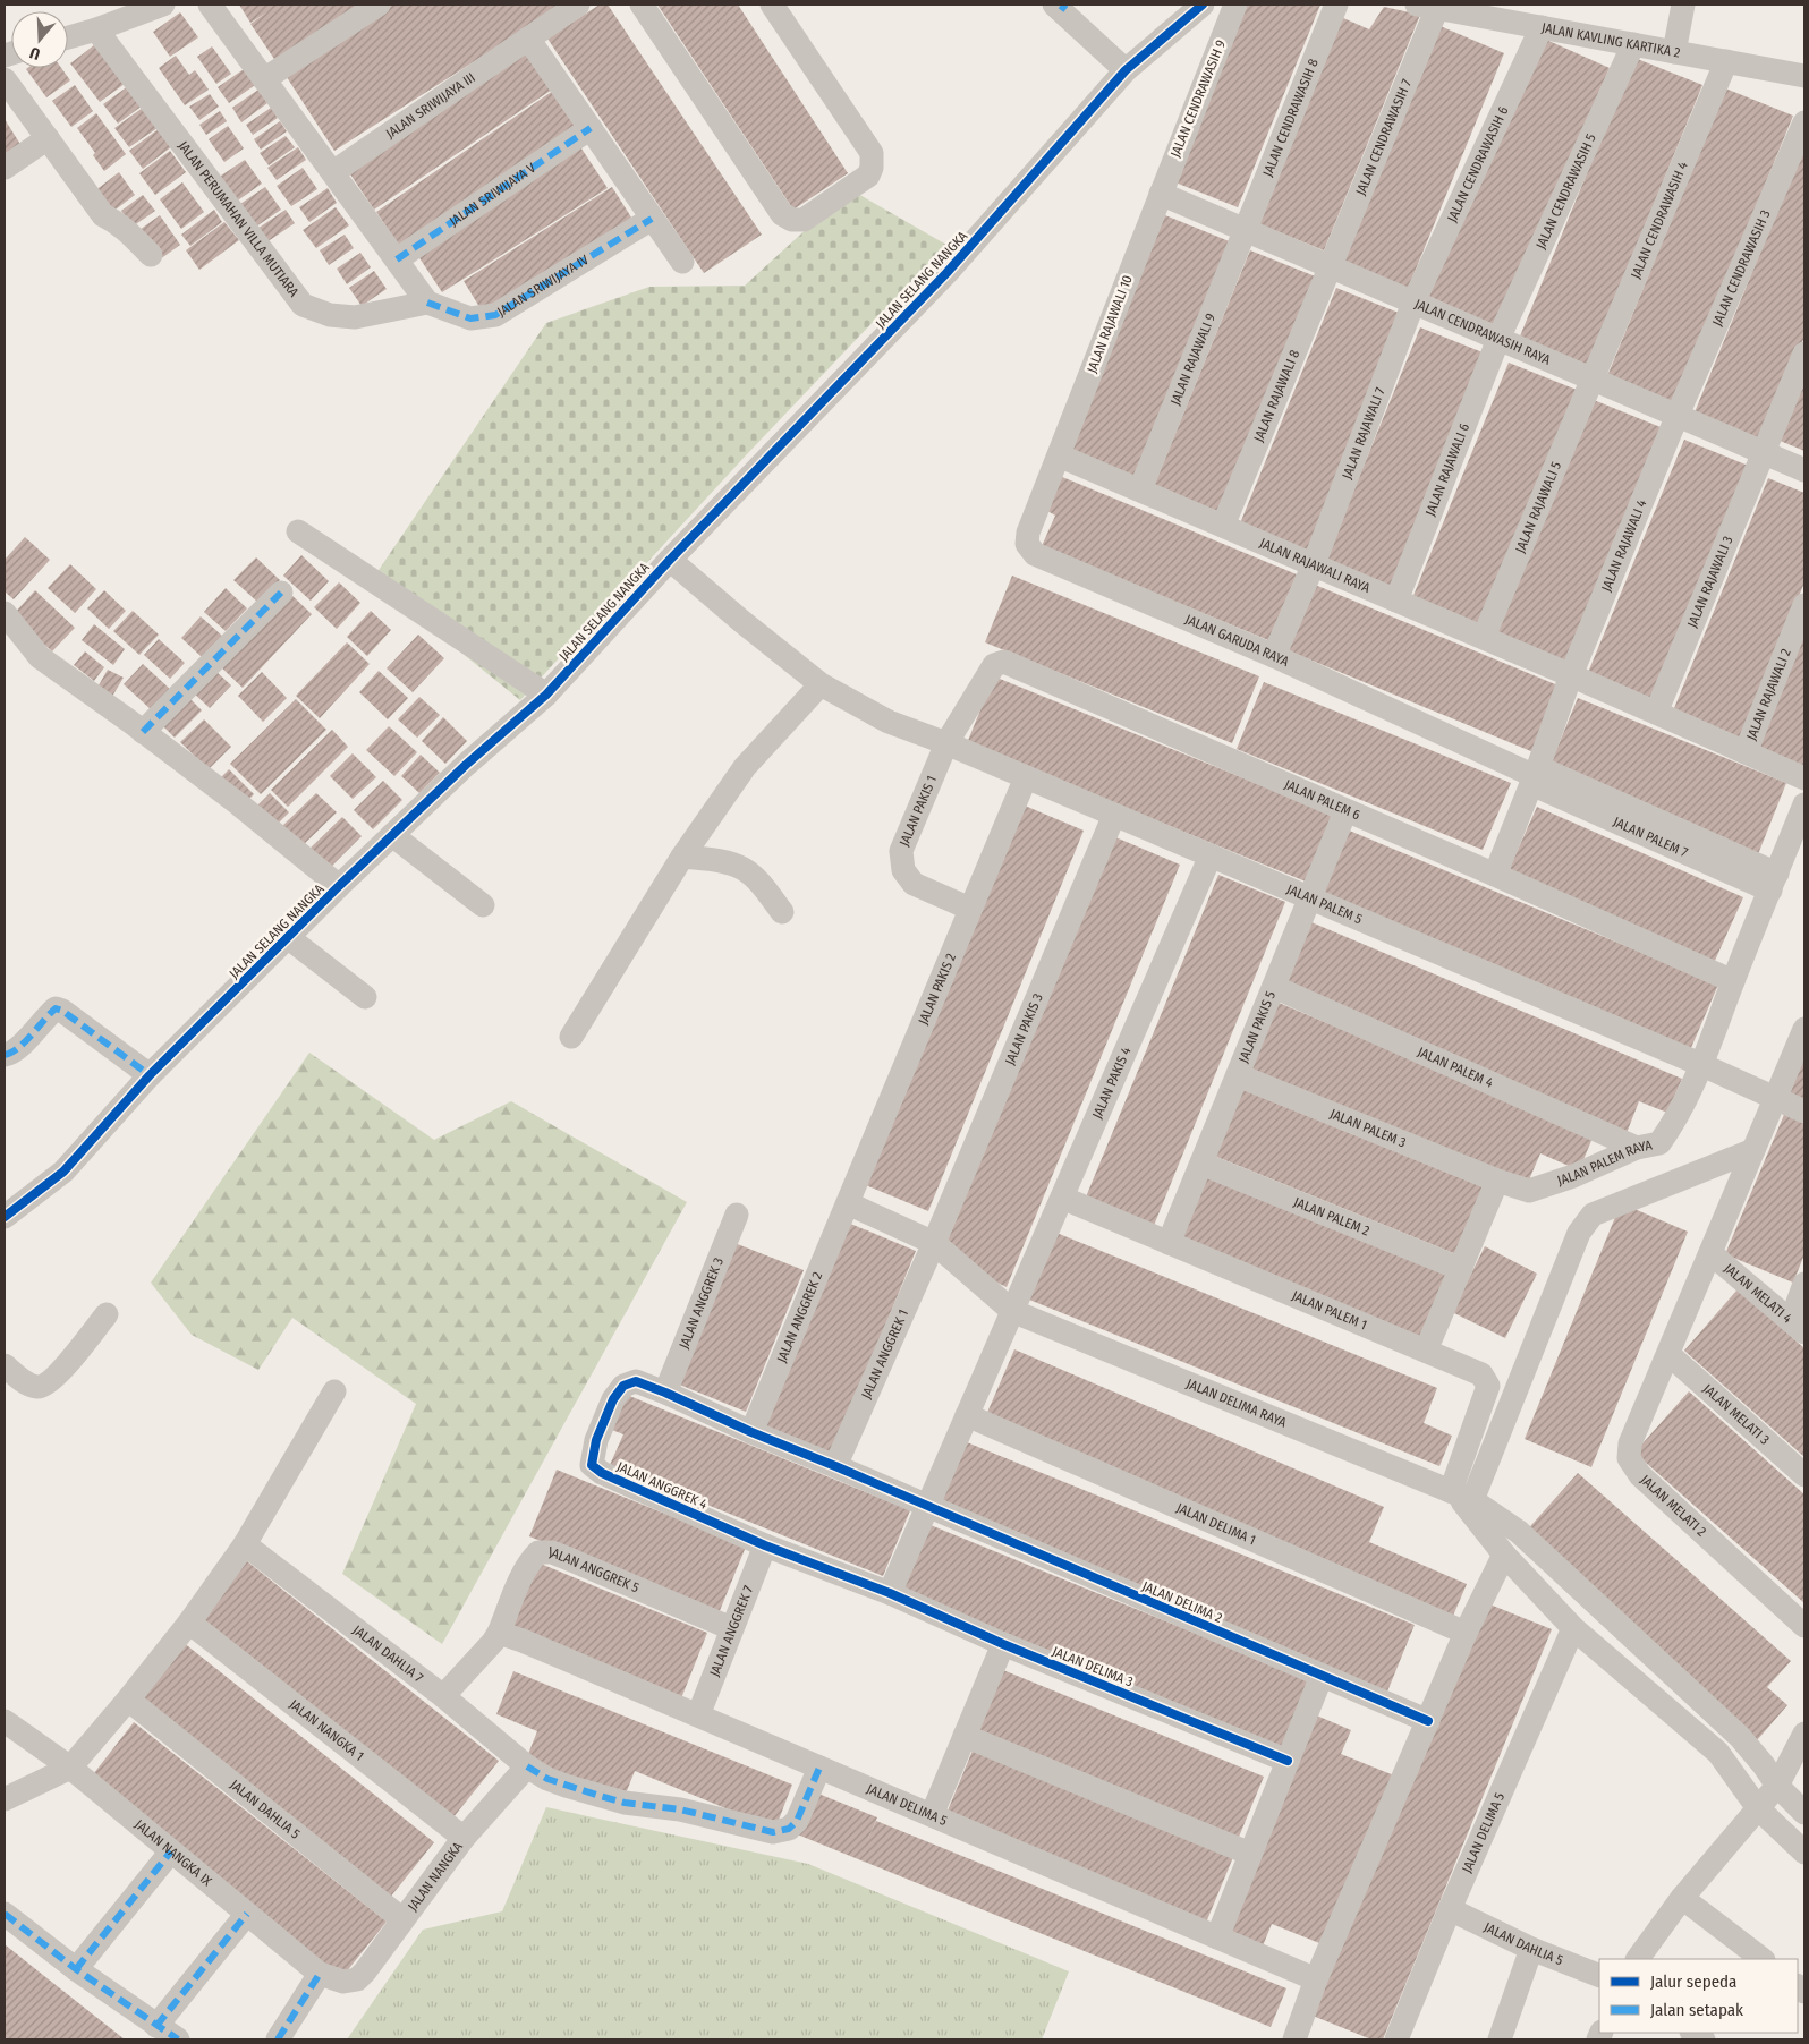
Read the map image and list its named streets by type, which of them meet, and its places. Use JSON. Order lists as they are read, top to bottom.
{
  "streets": {
    "street": [
      "JALAN KAVLING KARTIKA 2",
      "JALAN CENDRAWASIH 9",
      "JALAN SRIWIJAYA III",
      "JALAN CENDRAWASIH 8",
      "JALAN CENDRAWASIH 7",
      "JALAN CENDRAWASIH 6",
      "JALAN CENDRAWASIH 5",
      "JALAN SRIWIJAYA V",
      "JALAN PERUMAHAN VILLA MUTIARA",
      "JALAN CENDRAWASIH 4",
      "JALAN CENDRAWASIH 3",
      "JALAN SELANG NANGKA",
      "JALAN SRIWIJAYA IV",
      "JALAN RAJAWALI 10",
      "JALAN CENDRAWASIH RAYA",
      "JALAN RAJAWALI 9",
      "JALAN RAJAWALI 8",
      "JALAN RAJAWALI 7",
      "JALAN RAJAWALI 6",
      "JALAN RAJAWALI 5",
      "JALAN RAJAWALI 4",
      "JALAN RAJAWALI RAYA",
      "JALAN RAJAWALI 3",
      "JALAN GARUDA RAYA",
      "JALAN RAJAWALI 2",
      "JALAN PALEM 6",
      "JALAN PAKIS 1",
      "JALAN PALEM 7",
      "JALAN PALEM 5",
      "JALAN PAKIS 2",
      "JALAN PAKIS 5",
      "JALAN PAKIS 3",
      "JALAN PALEM 4",
      "JALAN PAKIS 4",
      "JALAN PALEM 3",
      "JALAN PALEM RAYA",
      "JALAN PALEM 2",
      "JALAN MELATI 4",
      "JALAN ANGGREK 3",
      "JALAN PALEM 1",
      "JALAN ANGGREK 2",
      "JALAN ANGGREK 1",
      "JALAN DELIMA RAYA",
      "JALAN MELATI 3",
      "JALAN ANGGREK 4",
      "JALAN MELATI 2",
      "JALAN DELIMA 1",
      "JALAN ANGGREK 5",
      "JALAN DELIMA 2",
      "JALAN ANGGREK 7",
      "JALAN DAHLIA 7",
      "JALAN DELIMA 3",
      "JALAN NANGKA 1",
      "JALAN DELIMA 5",
      "JALAN DAHLIA 5",
      "JALAN NANGKA IX",
      "JALAN NANGKA"
    ]
  },
  "crossings": [
    ["JALAN KAVLING KARTIKA 2", "JALAN CENDRAWASIH 7"],
    ["JALAN KAVLING KARTIKA 2", "JALAN CENDRAWASIH 6"],
    ["JALAN KAVLING KARTIKA 2", "JALAN CENDRAWASIH 5"],
    ["JALAN KAVLING KARTIKA 2", "JALAN CENDRAWASIH 4"],
    ["JALAN CENDRAWASIH 9", "JALAN RAJAWALI 10"],
    ["JALAN CENDRAWASIH 9", "JALAN CENDRAWASIH RAYA"],
    ["JALAN CENDRAWASIH 8", "JALAN CENDRAWASIH RAYA"],
    ["JALAN CENDRAWASIH 8", "JALAN RAJAWALI 9"],
    ["JALAN CENDRAWASIH 7", "JALAN CENDRAWASIH RAYA"],
    ["JALAN CENDRAWASIH 7", "JALAN RAJAWALI 8"],
    ["JALAN CENDRAWASIH 6", "JALAN CENDRAWASIH RAYA"],
    ["JALAN CENDRAWASIH 6", "JALAN RAJAWALI 7"],
    ["JALAN CENDRAWASIH 5", "JALAN CENDRAWASIH RAYA"],
    ["JALAN CENDRAWASIH 5", "JALAN RAJAWALI 6"],
    ["JALAN PERUMAHAN VILLA MUTIARA", "JALAN SRIWIJAYA IV"],
    ["JALAN CENDRAWASIH 4", "JALAN CENDRAWASIH RAYA"],
    ["JALAN CENDRAWASIH 4", "JALAN RAJAWALI 5"],
    ["JALAN CENDRAWASIH 3", "JALAN CENDRAWASIH RAYA"],
    ["JALAN CENDRAWASIH 3", "JALAN RAJAWALI 4"],
    ["JALAN SELANG NANGKA", "JALAN PALEM 5"],
    ["JALAN RAJAWALI 10", "JALAN CENDRAWASIH RAYA"],
    ["JALAN RAJAWALI 10", "JALAN RAJAWALI RAYA"],
    ["JALAN RAJAWALI 10", "JALAN GARUDA RAYA"],
    ["JALAN CENDRAWASIH RAYA", "JALAN RAJAWALI 9"],
    ["JALAN CENDRAWASIH RAYA", "JALAN RAJAWALI 8"],
    ["JALAN CENDRAWASIH RAYA", "JALAN RAJAWALI 7"],
    ["JALAN CENDRAWASIH RAYA", "JALAN RAJAWALI 6"],
    ["JALAN CENDRAWASIH RAYA", "JALAN RAJAWALI 5"],
    ["JALAN CENDRAWASIH RAYA", "JALAN RAJAWALI 4"],
    ["JALAN CENDRAWASIH RAYA", "JALAN RAJAWALI 3"],
    ["JALAN RAJAWALI 9", "JALAN RAJAWALI RAYA"],
    ["JALAN RAJAWALI 8", "JALAN RAJAWALI RAYA"],
    ["JALAN RAJAWALI 7", "JALAN RAJAWALI RAYA"],
    ["JALAN RAJAWALI 7", "JALAN GARUDA RAYA"],
    ["JALAN RAJAWALI 6", "JALAN RAJAWALI RAYA"],
    ["JALAN RAJAWALI 5", "JALAN RAJAWALI RAYA"],
    ["JALAN RAJAWALI 4", "JALAN RAJAWALI RAYA"],
    ["JALAN RAJAWALI 4", "JALAN GARUDA RAYA"],
    ["JALAN RAJAWALI 4", "JALAN PALEM 6"],
    ["JALAN RAJAWALI 4", "JALAN PALEM 7"],
    ["JALAN RAJAWALI RAYA", "JALAN RAJAWALI 3"],
    ["JALAN RAJAWALI RAYA", "JALAN GARUDA RAYA"],
    ["JALAN RAJAWALI RAYA", "JALAN RAJAWALI 2"],
    ["JALAN GARUDA RAYA", "JALAN PALEM 7"],
    ["JALAN PALEM 6", "JALAN PAKIS 1"],
    ["JALAN PALEM 6", "JALAN PALEM 5"],
    ["JALAN PALEM 6", "JALAN PAKIS 5"],
    ["JALAN PALEM 6", "JALAN PALEM RAYA"],
    ["JALAN PAKIS 1", "JALAN PALEM 5"],
    ["JALAN PAKIS 1", "JALAN PAKIS 2"],
    ["JALAN PALEM 7", "JALAN PALEM RAYA"],
    ["JALAN PALEM 5", "JALAN PAKIS 2"],
    ["JALAN PALEM 5", "JALAN PAKIS 5"],
    ["JALAN PALEM 5", "JALAN PAKIS 3"],
    ["JALAN PALEM 5", "JALAN PAKIS 4"],
    ["JALAN PALEM 5", "JALAN PALEM RAYA"],
    ["JALAN PAKIS 2", "JALAN ANGGREK 2"],
    ["JALAN PAKIS 2", "JALAN DELIMA RAYA"],
    ["JALAN PAKIS 5", "JALAN PALEM 4"],
    ["JALAN PAKIS 5", "JALAN PALEM 3"],
    ["JALAN PAKIS 5", "JALAN PALEM 2"],
    ["JALAN PAKIS 5", "JALAN PALEM 1"],
    ["JALAN PAKIS 3", "JALAN ANGGREK 1"],
    ["JALAN PAKIS 3", "JALAN DELIMA RAYA"],
    ["JALAN PALEM 4", "JALAN PALEM RAYA"],
    ["JALAN PAKIS 4", "JALAN PALEM 1"],
    ["JALAN PAKIS 4", "JALAN DELIMA RAYA"],
    ["JALAN PAKIS 4", "JALAN ANGGREK 4"],
    ["JALAN PAKIS 4", "JALAN DELIMA 1"],
    ["JALAN PAKIS 4", "JALAN DELIMA 2"],
    ["JALAN PAKIS 4", "JALAN DELIMA 3"],
    ["JALAN PALEM 3", "JALAN PALEM RAYA"],
    ["JALAN ANGGREK 3", "JALAN ANGGREK 4"],
    ["JALAN PALEM 1", "JALAN DELIMA RAYA"],
    ["JALAN ANGGREK 2", "JALAN DELIMA RAYA"],
    ["JALAN ANGGREK 2", "JALAN ANGGREK 4"],
    ["JALAN ANGGREK 1", "JALAN DELIMA RAYA"],
    ["JALAN ANGGREK 1", "JALAN ANGGREK 4"],
    ["JALAN MELATI 3", "JALAN MELATI 2"],
    ["JALAN ANGGREK 4", "JALAN DELIMA 2"],
    ["JALAN ANGGREK 4", "JALAN ANGGREK 7"],
    ["JALAN ANGGREK 4", "JALAN DELIMA 3"],
    ["JALAN ANGGREK 5", "JALAN ANGGREK 7"],
    ["JALAN ANGGREK 5", "JALAN DELIMA 5"],
    ["JALAN ANGGREK 7", "JALAN DELIMA 5"],
    ["JALAN DAHLIA 7", "JALAN DELIMA 5"],
    ["JALAN DAHLIA 7", "JALAN NANGKA"],
    ["JALAN NANGKA 1", "JALAN NANGKA"],
    ["JALAN DELIMA 5", "JALAN DAHLIA 5"],
    ["JALAN DAHLIA 5", "JALAN NANGKA"],
    ["JALAN NANGKA IX", "JALAN NANGKA"]
  ],
  "legend": ["Jalur sepeda", "Jalan setapak"],
  "north": "bottom"
}
